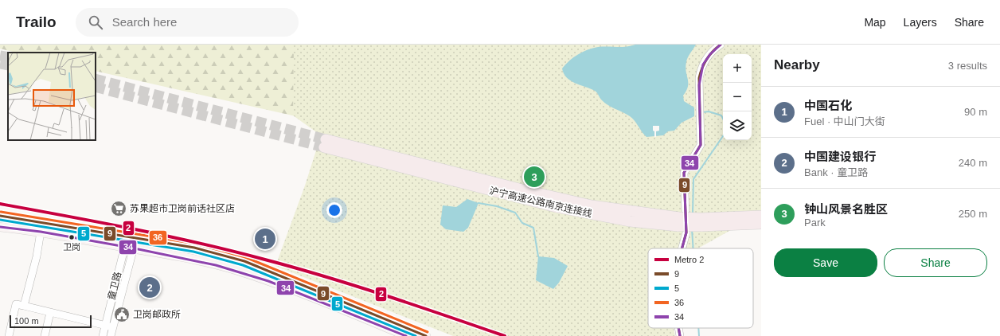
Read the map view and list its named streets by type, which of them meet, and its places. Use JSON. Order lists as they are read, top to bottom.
{
  "streets": {
    "highway": ["沪宁高速公路南京连接线"],
    "street": ["童卫路"]
  },
  "places": {
    "supermarket": ["苏果超市卫岗前话社区店"],
    "other": ["卫岗"],
    "public building": ["卫岗邮政所"]
  },
  "lines": [
    "transit line 9",
    "transit line 34",
    "metro line 2",
    "transit line 36",
    "transit line 5"
  ],
  "legend": [
    "Metro 2",
    "9",
    "5",
    "36",
    "34"
  ],
  "scale_bar": "100 m",
  "page": {
    "header": "Trailo",
    "search": "Search here",
    "nav": ["Map", "Layers", "Share"],
    "heading": ["Nearby", "3 results"],
    "map_buttons": ["+", "−"],
    "list": [
      {
        "mark": "1",
        "name": "中国石化",
        "note": "Fuel · 中山门大街",
        "value": "90 m"
      },
      {
        "mark": "2",
        "name": "中国建设银行",
        "note": "Bank · 童卫路",
        "value": "240 m"
      },
      {
        "mark": "3",
        "name": "钟山风景名胜区",
        "note": "Park",
        "value": "250 m"
      }
    ],
    "pins": ["3", "1", "2"],
    "buttons": ["Save", "Share"],
    "scale": "100 m"
  }
}
